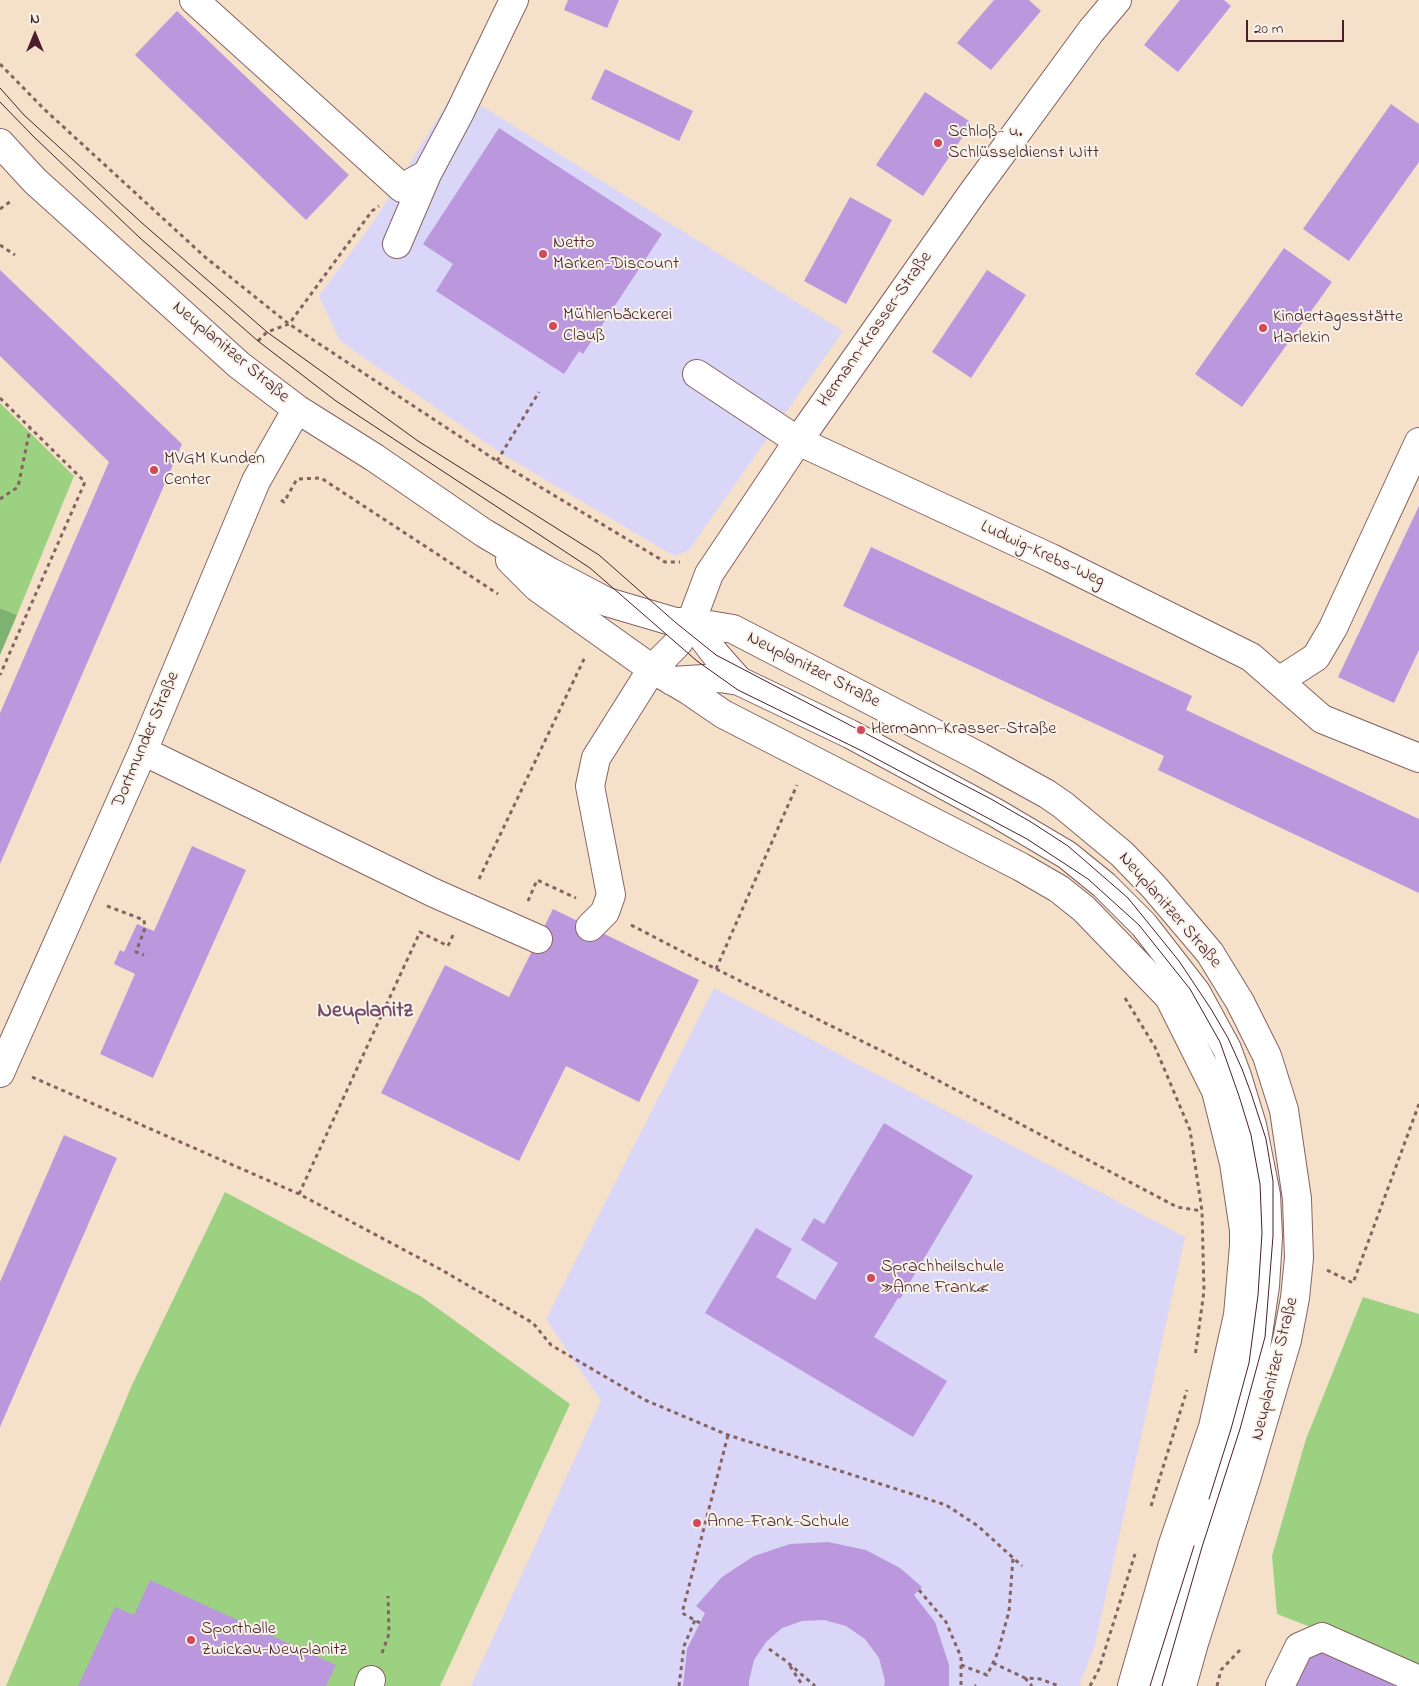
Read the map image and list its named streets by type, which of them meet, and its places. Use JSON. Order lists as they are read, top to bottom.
{
  "streets": {
    "street": [
      "Hermann-Krasser-Straße",
      "Neuplanitzer Straße",
      "Ludwig-Krebs-Weg",
      "Dortmunder Straße"
    ]
  },
  "crossings": [
    ["Hermann-Krasser-Straße", "Neuplanitzer Straße"],
    ["Hermann-Krasser-Straße", "Ludwig-Krebs-Weg"],
    ["Neuplanitzer Straße", "Dortmunder Straße"]
  ],
  "districts": ["Neuplanitz"],
  "places": [
    "Schloß- u. Schlüsseldienst Witt",
    "Netto Marken-Discount",
    "Mühlenbäckerei Clauß",
    "Kindertagesstätte Harlekin",
    "MVGM Kunden Center",
    "Hermann-Krasser-Straße",
    "Sprachheilschule »Anne Frank«",
    "Anne-Frank-Schule",
    "Sporthalle Zwickau-Neuplanitz"
  ],
  "scale_bar": "20 m",
  "north": "top"
}
